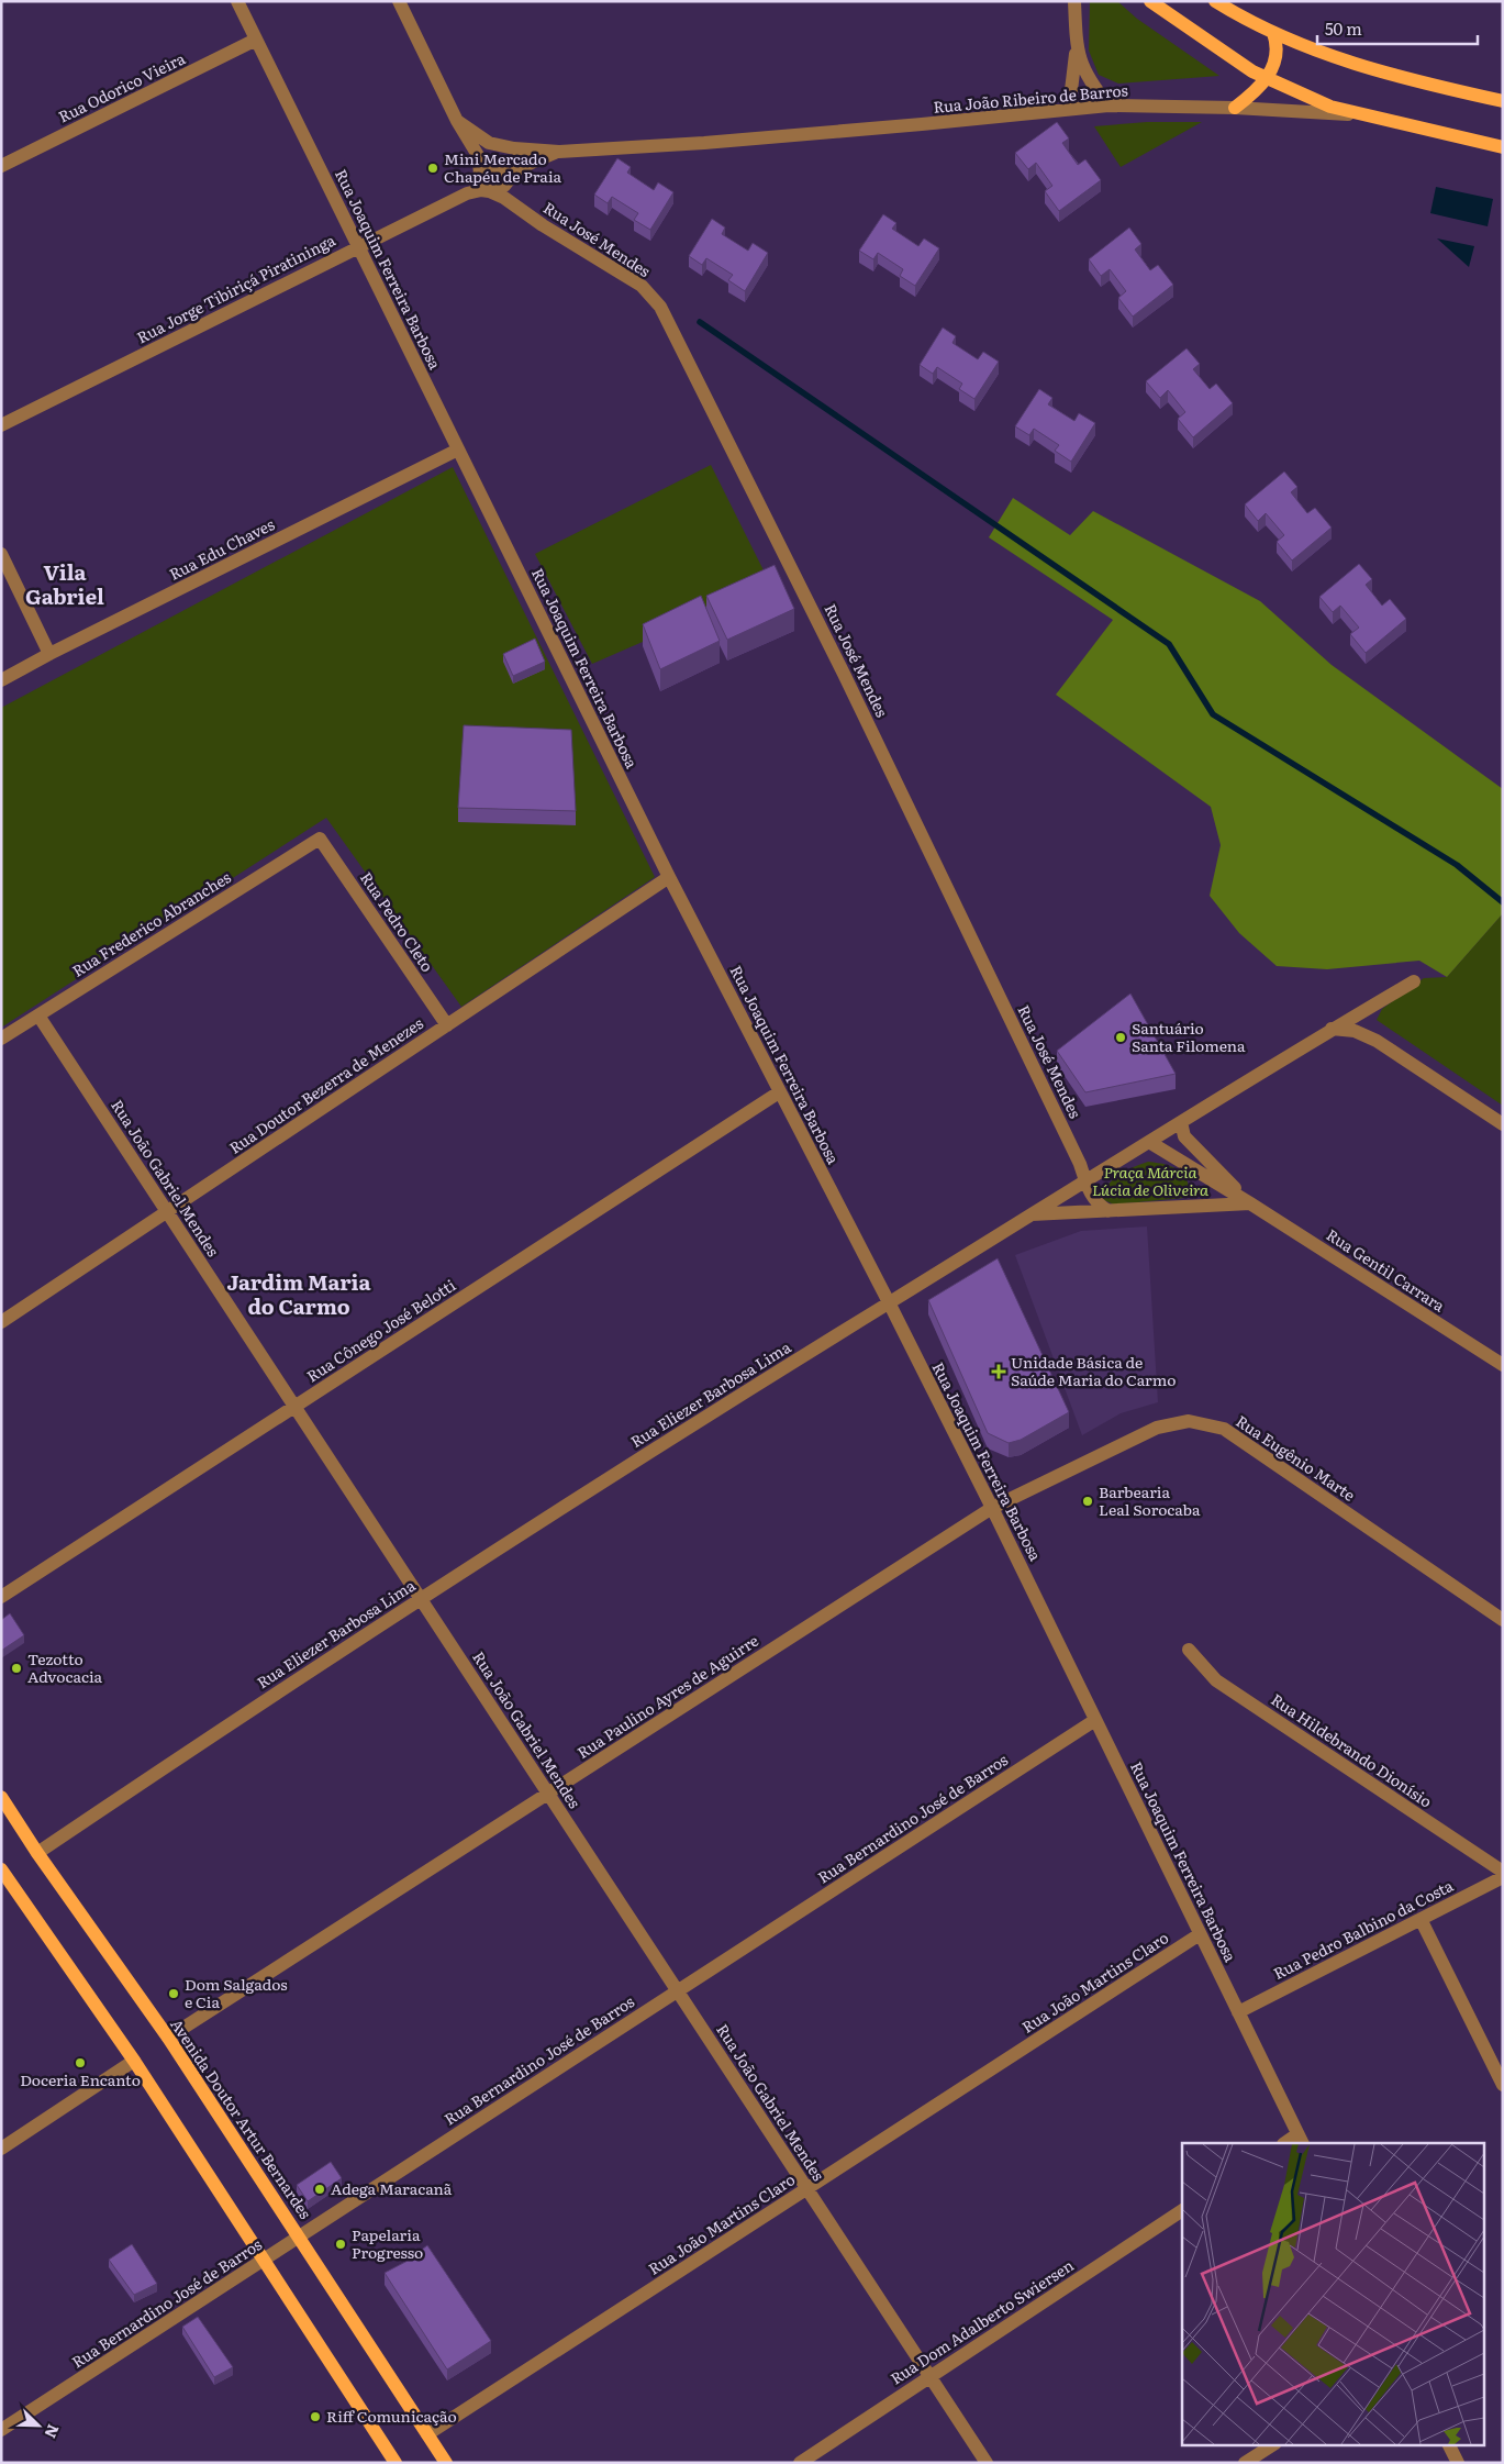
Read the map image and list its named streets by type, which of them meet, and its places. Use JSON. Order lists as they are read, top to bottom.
{
  "streets": {
    "main road": ["Rua João Ribeiro de Barros", "Avenida Doutor Artur Bernardes"],
    "street": [
      "Rua Odorico Vieira",
      "Rua José Mendes",
      "Rua Joaquim Ferreira Barbosa",
      "Rua Jorge Tibiriçá Piratininga",
      "Rua Edu Chaves",
      "Rua Pedro Cleto",
      "Rua Frederico Abranches",
      "Rua Doutor Bezerra de Menezes",
      "Rua João Gabriel Mendes",
      "Rua Gentil Carrara",
      "Rua Cônego José Belotti",
      "Rua Eliezer Barbosa Lima",
      "Rua Eugênio Marte",
      "Rua Paulino Ayres de Aguirre",
      "Rua Hildebrando Dionísio",
      "Rua Bernardino José de Barros",
      "Rua Pedro Balbino da Costa",
      "Rua João Martins Claro",
      "Rua Dom Adalberto Swiersen"
    ]
  },
  "crossings": [
    ["Rua Odorico Vieira", "Rua Joaquim Ferreira Barbosa"],
    ["Rua João Ribeiro de Barros", "Rua José Mendes"],
    ["Rua João Ribeiro de Barros", "Rua Jorge Tibiriçá Piratininga"],
    ["Rua José Mendes", "Rua Jorge Tibiriçá Piratininga"],
    ["Rua José Mendes", "Rua Eliezer Barbosa Lima"],
    ["Rua Joaquim Ferreira Barbosa", "Rua Jorge Tibiriçá Piratininga"],
    ["Rua Joaquim Ferreira Barbosa", "Rua Edu Chaves"],
    ["Rua Joaquim Ferreira Barbosa", "Rua Doutor Bezerra de Menezes"],
    ["Rua Joaquim Ferreira Barbosa", "Rua Cônego José Belotti"],
    ["Rua Joaquim Ferreira Barbosa", "Rua Eliezer Barbosa Lima"],
    ["Rua Joaquim Ferreira Barbosa", "Rua Eugênio Marte"],
    ["Rua Joaquim Ferreira Barbosa", "Rua Paulino Ayres de Aguirre"],
    ["Rua Joaquim Ferreira Barbosa", "Rua Bernardino José de Barros"],
    ["Rua Joaquim Ferreira Barbosa", "Rua Pedro Balbino da Costa"],
    ["Rua Joaquim Ferreira Barbosa", "Rua João Martins Claro"],
    ["Rua Pedro Cleto", "Rua Frederico Abranches"],
    ["Rua Pedro Cleto", "Rua Doutor Bezerra de Menezes"],
    ["Rua Frederico Abranches", "Rua João Gabriel Mendes"],
    ["Rua Doutor Bezerra de Menezes", "Rua João Gabriel Mendes"],
    ["Rua João Gabriel Mendes", "Rua Cônego José Belotti"],
    ["Rua João Gabriel Mendes", "Rua Eliezer Barbosa Lima"],
    ["Rua João Gabriel Mendes", "Rua Paulino Ayres de Aguirre"],
    ["Rua João Gabriel Mendes", "Rua Bernardino José de Barros"],
    ["Rua João Gabriel Mendes", "Rua João Martins Claro"],
    ["Rua João Gabriel Mendes", "Rua Dom Adalberto Swiersen"],
    ["Rua Gentil Carrara", "Rua Eliezer Barbosa Lima"],
    ["Rua Eliezer Barbosa Lima", "Avenida Doutor Artur Bernardes"],
    ["Rua Eugênio Marte", "Rua Paulino Ayres de Aguirre"],
    ["Rua Paulino Ayres de Aguirre", "Avenida Doutor Artur Bernardes"],
    ["Rua Bernardino José de Barros", "Avenida Doutor Artur Bernardes"],
    ["Rua João Martins Claro", "Avenida Doutor Artur Bernardes"]
  ],
  "districts": ["Vila Gabriel", "Jardim Maria do Carmo"],
  "parks": ["Praça Márcia Lúcia de Oliveira"],
  "places": {
    "other": [
      "Mini Mercado Chapéu de Praia",
      "Santuário Santa Filomena",
      "Barbearia Leal Sorocaba",
      "Tezotto Advocacia",
      "Dom Salgados e Cia",
      "Doceria Encanto",
      "Adega Maracanã",
      "Papelaria Progresso",
      "Riff Comunicação"
    ],
    "health": ["Unidade Básica de Saúde Maria do Carmo"]
  },
  "scale_bar": "50 m",
  "north": "bottom right"
}
